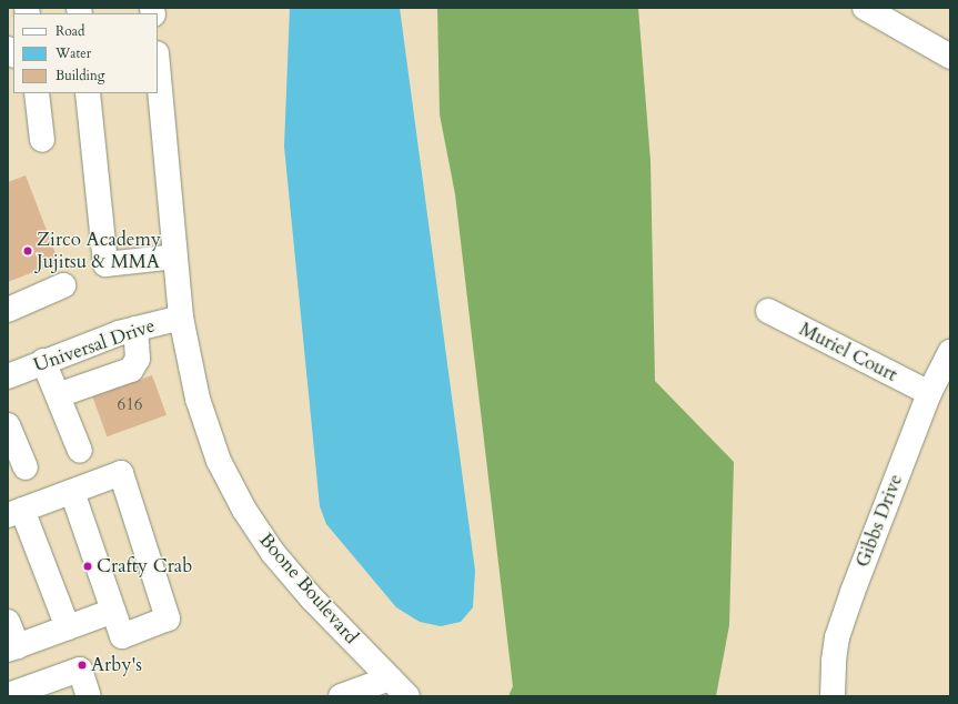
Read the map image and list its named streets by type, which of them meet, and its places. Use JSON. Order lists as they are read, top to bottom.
{
  "streets": {
    "street": [
      "Universal Drive",
      "Muriel Court",
      "Gibbs Drive",
      "Boone Boulevard"
    ]
  },
  "crossings": [
    ["Universal Drive", "Boone Boulevard"],
    ["Muriel Court", "Gibbs Drive"]
  ],
  "places": ["Zirco Academy Jujitsu & MMA", "Crafty Crab", "Arby's"],
  "house_numbers": ["616"],
  "legend": ["Road", "Water", "Building"]
}
